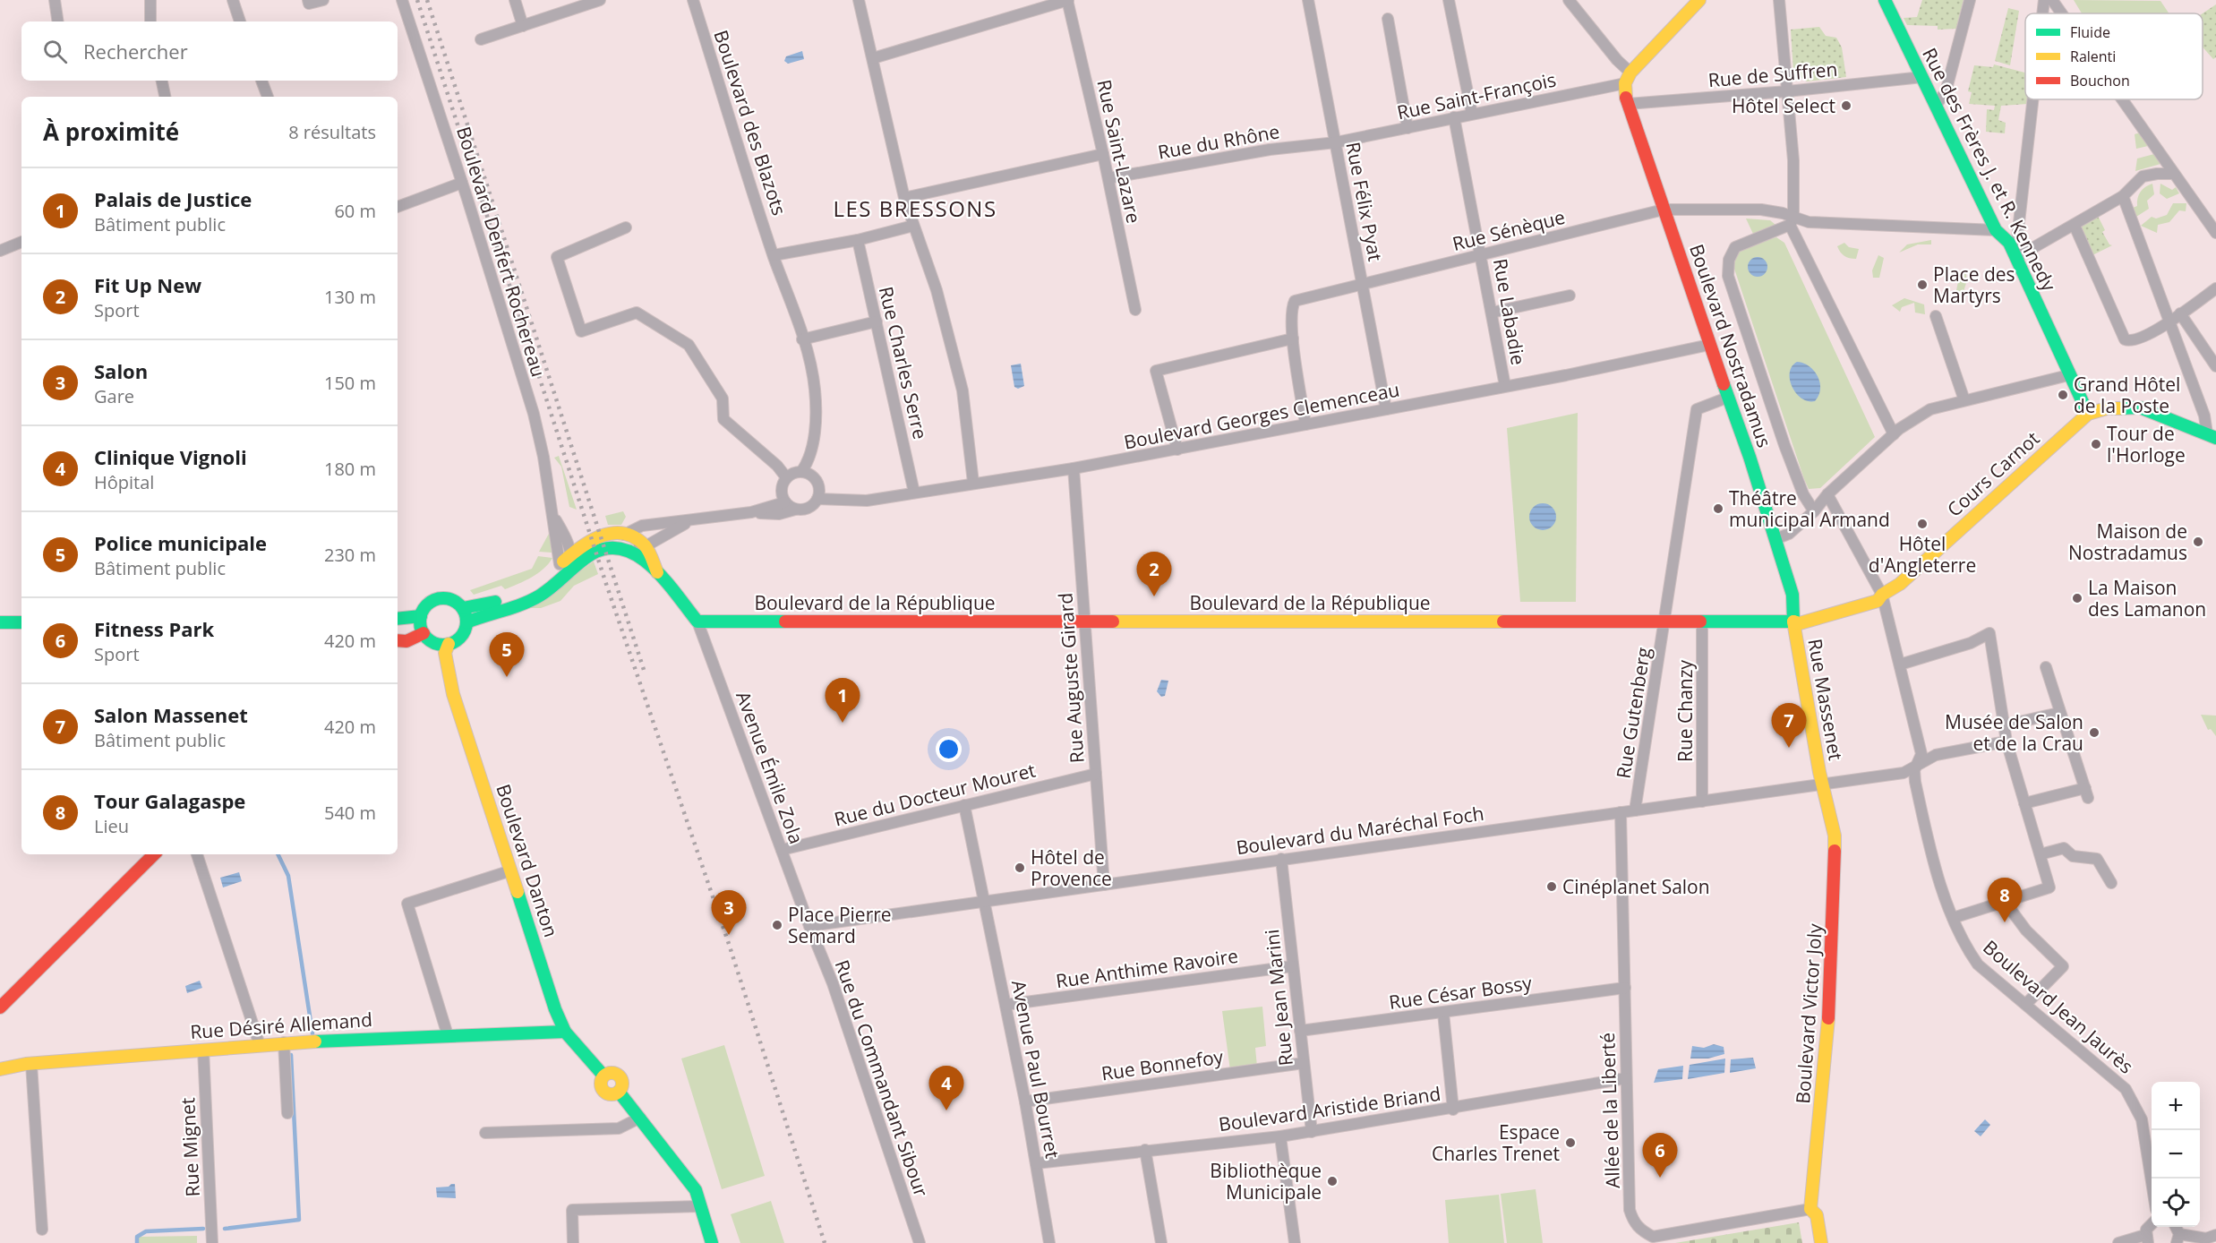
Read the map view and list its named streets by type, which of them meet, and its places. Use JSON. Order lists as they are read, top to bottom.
{
  "streets": {
    "main road": [
      "Rue des Frères J. et R. Kennedy",
      "Boulevard Nostradamus",
      "Cours Carnot",
      "Boulevard de la République",
      "Rue Massenet",
      "Boulevard Danton",
      "Boulevard Victor Joly",
      "Rue Désiré Allemand"
    ],
    "street": [
      "Rue de Suffren",
      "Rue Saint-François",
      "Boulevard des Blazots",
      "Rue du Rhône",
      "Rue Saint-Lazare",
      "Rue Félix Pyat",
      "Rue Sénèque",
      "Boulevard Denfert Rochereau",
      "Rue Labadie",
      "Rue Charles Serre",
      "Boulevard Georges Clemenceau",
      "Rue Auguste Girard",
      "Rue Chanzy",
      "Rue Gutenberg",
      "Avenue Émile Zola",
      "Rue du Docteur Mouret",
      "Boulevard du Maréchal Foch",
      "Rue Anthime Ravoire",
      "Rue César Bossy",
      "Rue Jean Marini",
      "Boulevard Jean Jaurès",
      "Rue Bonnefoy",
      "Avenue Paul Bourret",
      "Rue du Commandant Sibour",
      "Boulevard Aristide Briand",
      "Allée de la Liberté",
      "Rue Mignet"
    ]
  },
  "crossings": [
    ["Rue de Suffren", "Rue des Frères J. et R. Kennedy"],
    ["Rue de Suffren", "Boulevard Nostradamus"],
    ["Rue Saint-François", "Rue du Rhône"],
    ["Rue Saint-François", "Rue Félix Pyat"],
    ["Rue Saint-François", "Rue Labadie"],
    ["Rue Saint-François", "Boulevard Nostradamus"],
    ["Boulevard des Blazots", "Boulevard Georges Clemenceau"],
    ["Rue du Rhône", "Rue Saint-Lazare"],
    ["Rue du Rhône", "Rue Félix Pyat"],
    ["Rue des Frères J. et R. Kennedy", "Rue Sénèque"],
    ["Rue des Frères J. et R. Kennedy", "Cours Carnot"],
    ["Rue Félix Pyat", "Rue Sénèque"],
    ["Rue Félix Pyat", "Boulevard Georges Clemenceau"],
    ["Rue Sénèque", "Rue Labadie"],
    ["Rue Sénèque", "Boulevard Nostradamus"],
    ["Rue Labadie", "Boulevard Georges Clemenceau"],
    ["Boulevard Nostradamus", "Boulevard Georges Clemenceau"],
    ["Boulevard Nostradamus", "Boulevard de la République"],
    ["Boulevard Nostradamus", "Rue Massenet"],
    ["Boulevard Nostradamus", "Rue Gutenberg"],
    ["Rue Charles Serre", "Boulevard Georges Clemenceau"],
    ["Boulevard Georges Clemenceau", "Rue Auguste Girard"],
    ["Cours Carnot", "Boulevard Jean Jaurès"],
    ["Boulevard de la République", "Rue Auguste Girard"],
    ["Boulevard de la République", "Rue Massenet"],
    ["Boulevard de la République", "Rue Chanzy"],
    ["Boulevard de la République", "Rue Gutenberg"],
    ["Boulevard de la République", "Avenue Émile Zola"],
    ["Rue Auguste Girard", "Rue du Docteur Mouret"],
    ["Rue Auguste Girard", "Boulevard du Maréchal Foch"],
    ["Rue Massenet", "Boulevard du Maréchal Foch"],
    ["Rue Massenet", "Boulevard Victor Joly"],
    ["Rue Chanzy", "Boulevard du Maréchal Foch"],
    ["Rue Gutenberg", "Boulevard du Maréchal Foch"],
    ["Avenue Émile Zola", "Rue du Docteur Mouret"],
    ["Avenue Émile Zola", "Boulevard du Maréchal Foch"],
    ["Avenue Émile Zola", "Rue du Commandant Sibour"],
    ["Rue du Docteur Mouret", "Avenue Paul Bourret"],
    ["Boulevard du Maréchal Foch", "Rue Jean Marini"],
    ["Boulevard du Maréchal Foch", "Boulevard Jean Jaurès"],
    ["Boulevard du Maréchal Foch", "Boulevard Victor Joly"],
    ["Boulevard du Maréchal Foch", "Avenue Paul Bourret"],
    ["Boulevard du Maréchal Foch", "Rue du Commandant Sibour"],
    ["Boulevard du Maréchal Foch", "Allée de la Liberté"],
    ["Boulevard Danton", "Rue Désiré Allemand"],
    ["Rue Anthime Ravoire", "Rue Jean Marini"],
    ["Rue Anthime Ravoire", "Avenue Paul Bourret"],
    ["Rue César Bossy", "Rue Jean Marini"],
    ["Rue César Bossy", "Allée de la Liberté"],
    ["Rue Jean Marini", "Rue Bonnefoy"],
    ["Rue Jean Marini", "Boulevard Aristide Briand"],
    ["Boulevard Victor Joly", "Allée de la Liberté"],
    ["Rue Désiré Allemand", "Rue Mignet"],
    ["Rue Bonnefoy", "Avenue Paul Bourret"],
    ["Avenue Paul Bourret", "Boulevard Aristide Briand"],
    ["Boulevard Aristide Briand", "Allée de la Liberté"]
  ],
  "districts": ["LES BRESSONS"],
  "places": [
    "Hôtel Select",
    "Place des Martyrs",
    "Grand Hôtel de la Poste",
    "Tour de l'Horloge",
    "Théâtre municipal Armand",
    "Hôtel d'Angleterre",
    "Maison de Nostradamus",
    "La Maison des Lamanon",
    "Musée de Salon et de la Crau",
    "Hôtel de Provence",
    "Cinéplanet Salon",
    "Place Pierre Semard",
    "Espace Charles Trenet",
    "Bibliothèque Municipale"
  ],
  "legend": ["Fluide", "Ralenti", "Bouchon"],
  "page": {
    "search": "Rechercher",
    "heading": ["À proximité", "8 résultats"],
    "list": [
      {
        "mark": "1",
        "name": "Palais de Justice",
        "note": "Bâtiment public",
        "value": "60 m"
      },
      {
        "mark": "2",
        "name": "Fit Up New",
        "note": "Sport",
        "value": "130 m"
      },
      {
        "mark": "3",
        "name": "Salon",
        "note": "Gare",
        "value": "150 m"
      },
      {
        "mark": "4",
        "name": "Clinique Vignoli",
        "note": "Hôpital",
        "value": "180 m"
      },
      {
        "mark": "5",
        "name": "Police municipale",
        "note": "Bâtiment public",
        "value": "230 m"
      },
      {
        "mark": "6",
        "name": "Fitness Park",
        "note": "Sport",
        "value": "420 m"
      },
      {
        "mark": "7",
        "name": "Salon Massenet",
        "note": "Bâtiment public",
        "value": "420 m"
      },
      {
        "mark": "8",
        "name": "Tour Galagaspe",
        "note": "Lieu",
        "value": "540 m"
      }
    ],
    "pins": [
      "2",
      "5",
      "1",
      "7",
      "8",
      "3",
      "4",
      "6"
    ],
    "map_buttons": ["+", "−"]
  }
}
